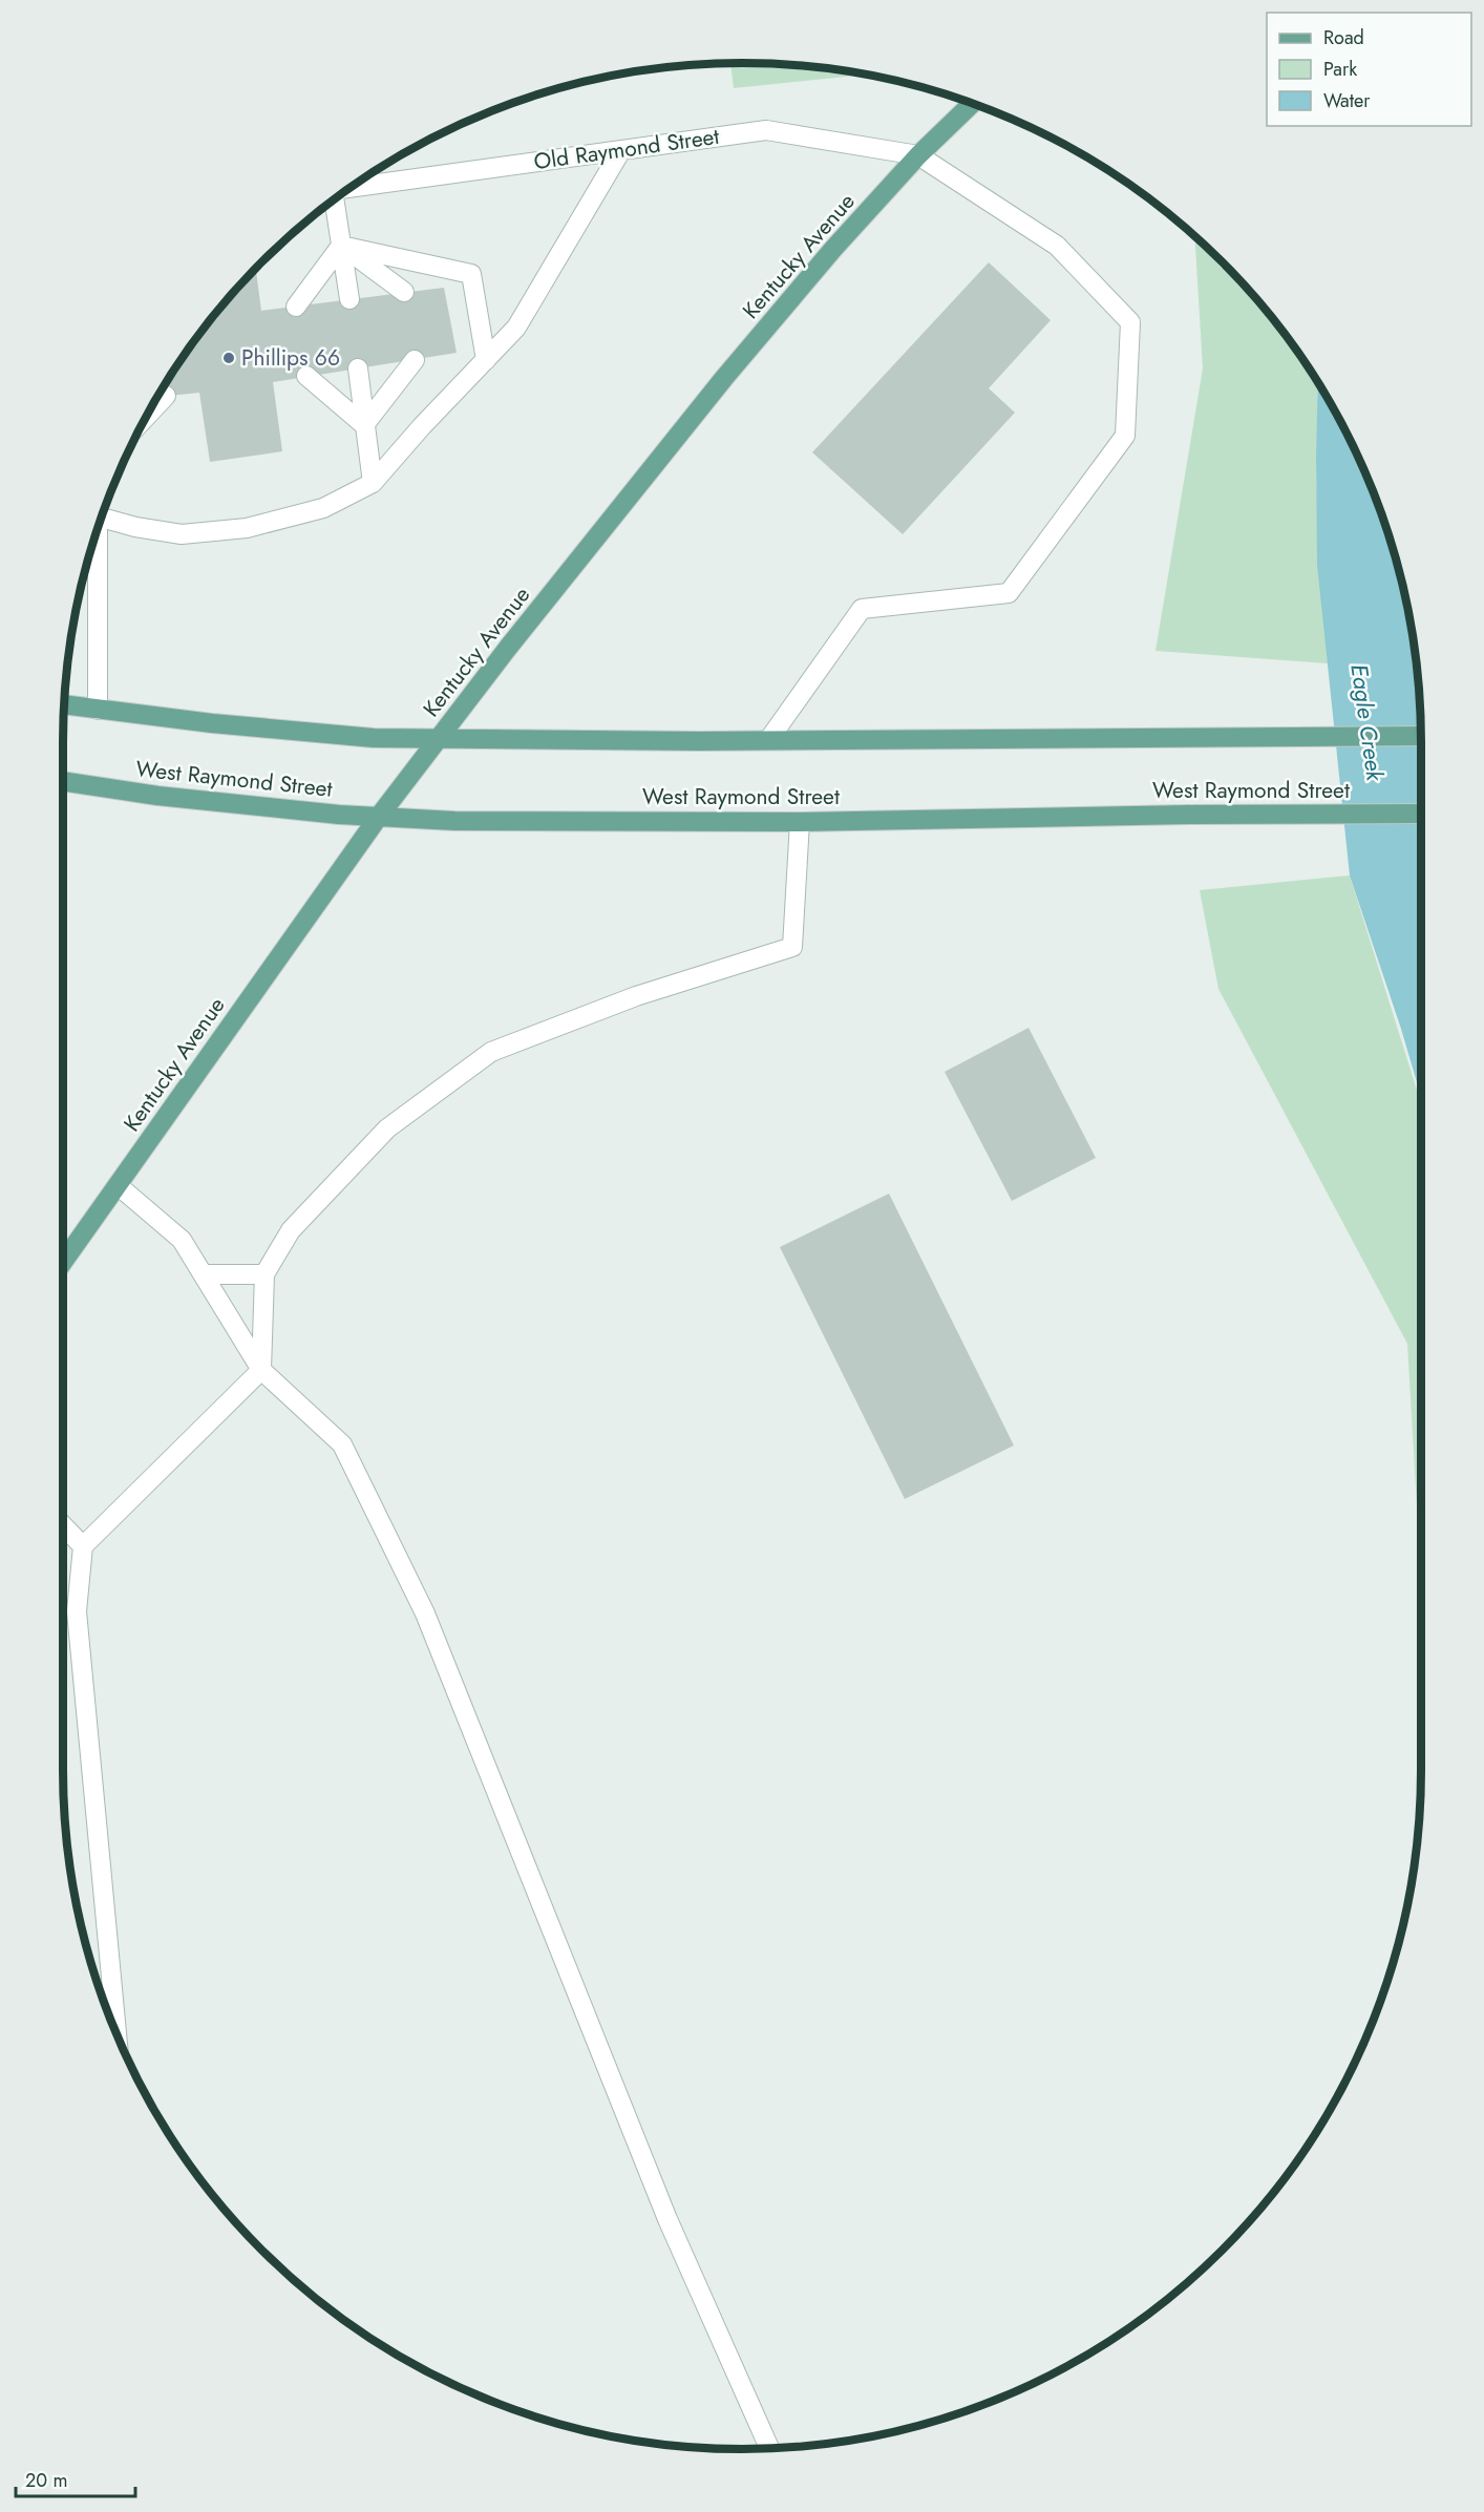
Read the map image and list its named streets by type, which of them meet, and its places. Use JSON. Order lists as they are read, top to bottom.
{
  "streets": {
    "main road": ["Kentucky Avenue", "West Raymond Street"],
    "lane": ["Old Raymond Street"]
  },
  "crossings": [
    ["Old Raymond Street", "Kentucky Avenue"],
    ["Kentucky Avenue", "West Raymond Street"]
  ],
  "water": ["Eagle Creek"],
  "places": ["Phillips 66"],
  "legend": ["Road", "Park", "Water"],
  "scale_bar": "20 m"
}
